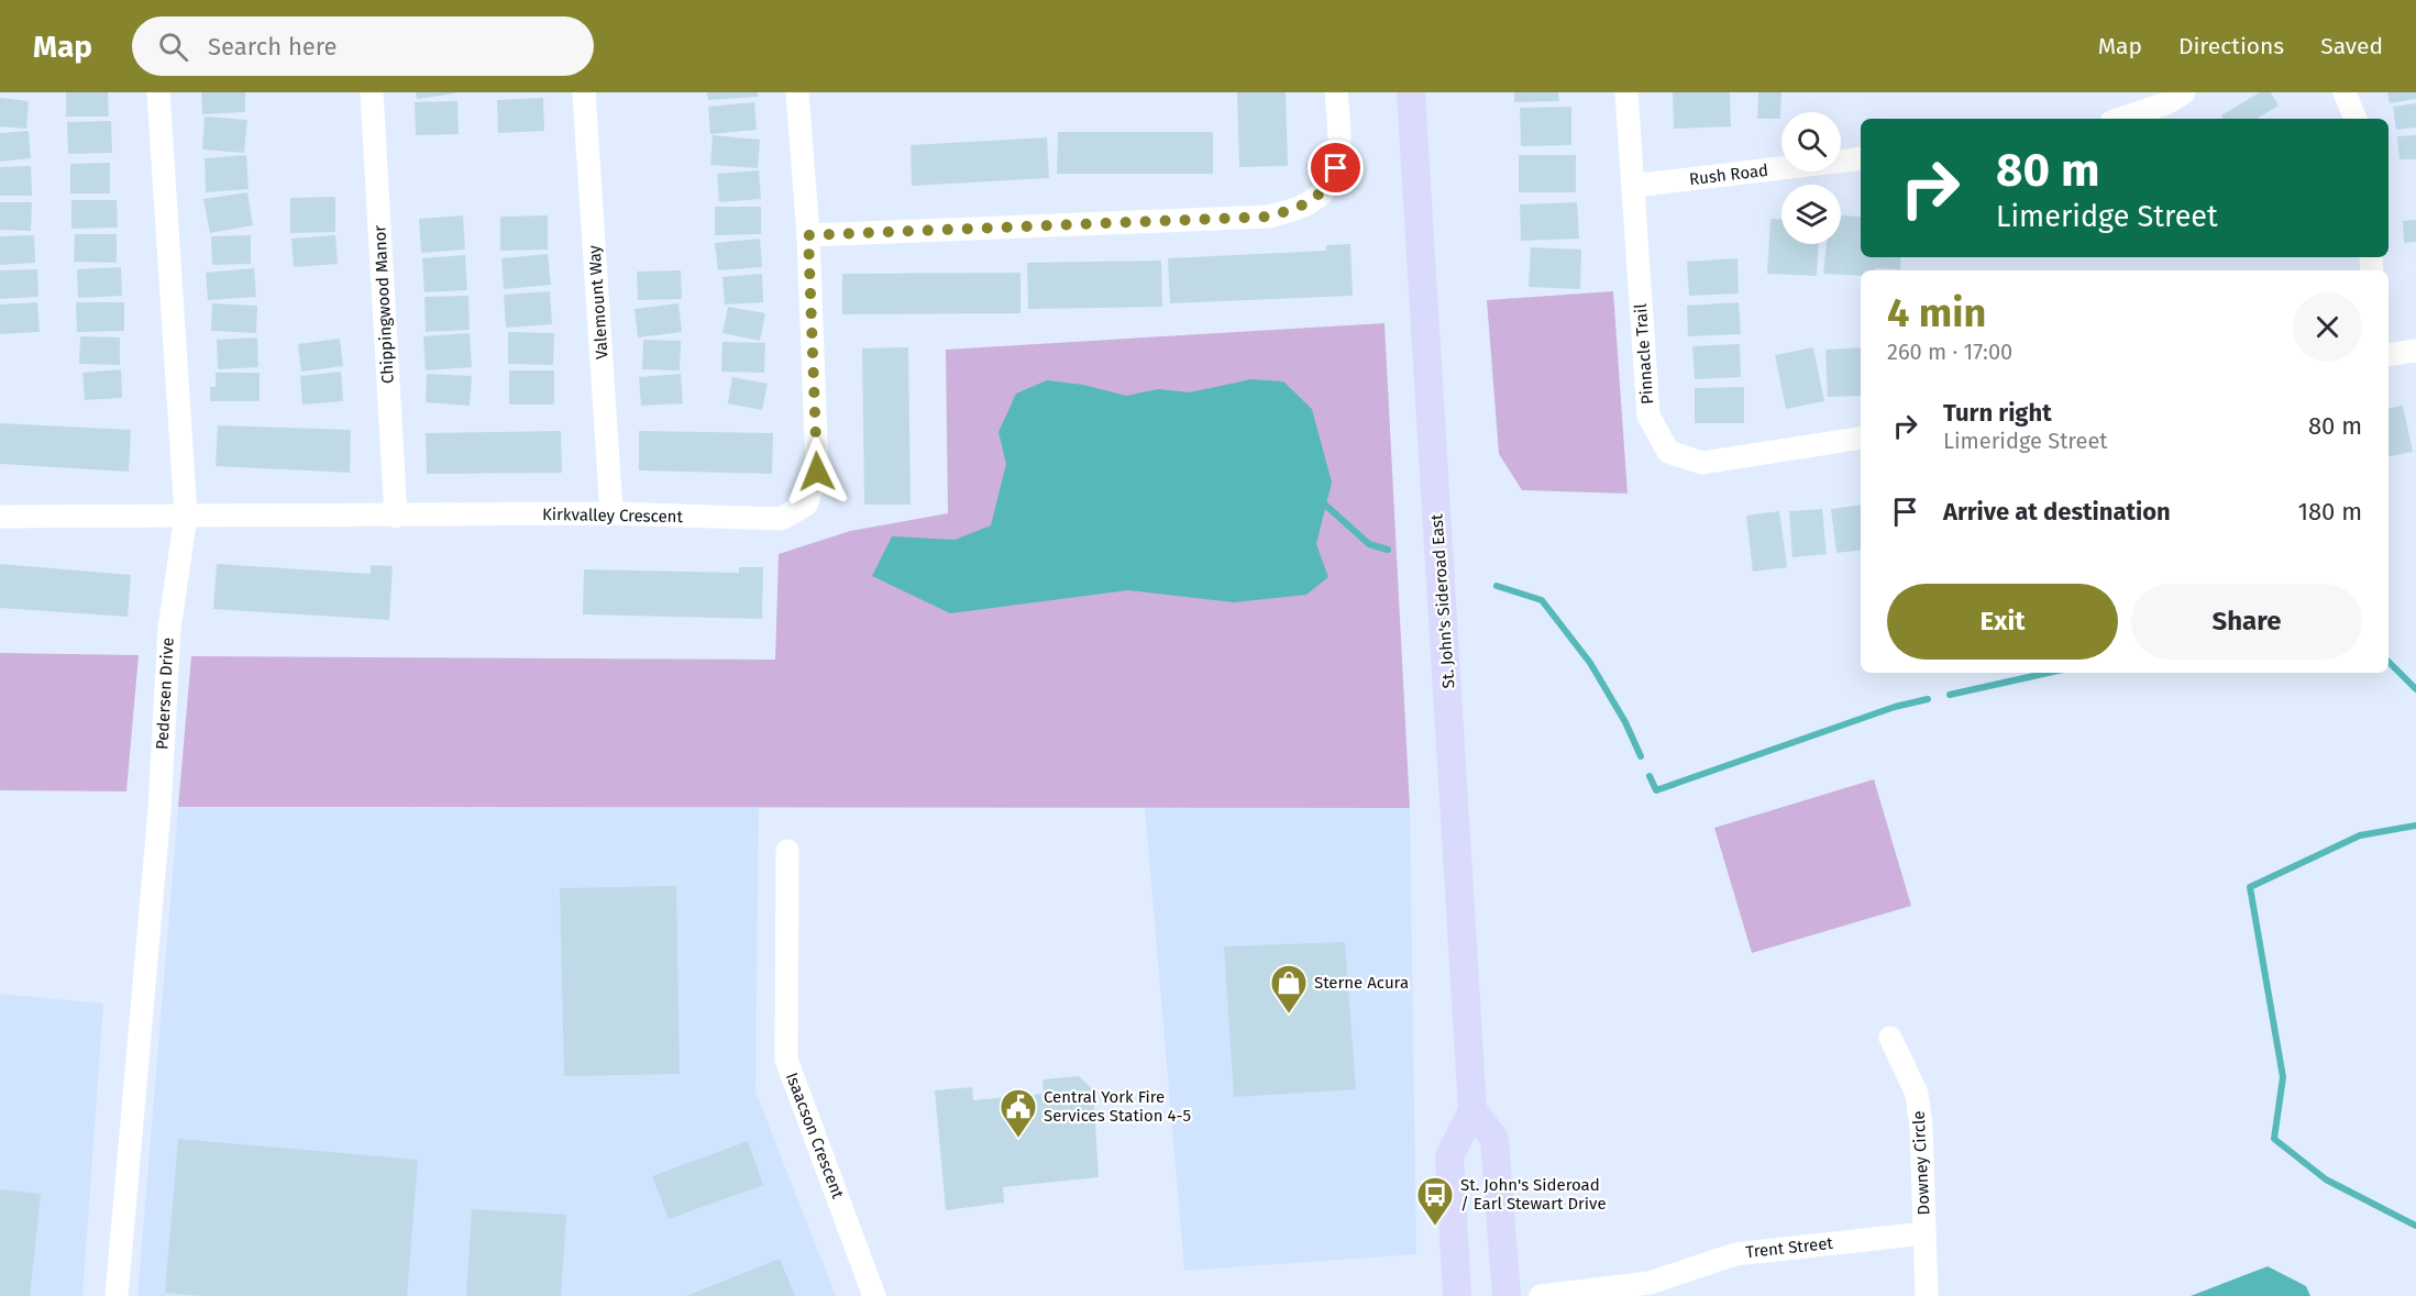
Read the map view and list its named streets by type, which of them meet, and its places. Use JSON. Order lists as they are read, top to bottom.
{
  "streets": {
    "main road": ["St. John's Sideroad East"],
    "street": [
      "Rush Road",
      "Valemount Way",
      "Chippingwood Manor",
      "Pinnacle Trail",
      "Kirkvalley Crescent",
      "Pedersen Drive",
      "Isaacson Crescent",
      "Downey Circle",
      "Trent Street"
    ]
  },
  "crossings": [
    ["Rush Road", "Pinnacle Trail"],
    ["Valemount Way", "Kirkvalley Crescent"],
    ["Chippingwood Manor", "Kirkvalley Crescent"],
    ["Kirkvalley Crescent", "Pedersen Drive"],
    ["Downey Circle", "Trent Street"]
  ],
  "places": {
    "shop": ["Sterne Acura"],
    "public building": ["Central York Fire Services Station 4-5"],
    "bus stop": ["St. John's Sideroad / Earl Stewart Drive"]
  },
  "page": {
    "header": "Map",
    "search": "Search here",
    "nav": ["Map", "Directions", "Saved"],
    "turn": ["80 m", "Limeridge Street"],
    "heading": ["4 min", "260 m · 17:00"],
    "list": [
      {
        "name": "Turn right",
        "note": "Limeridge Street",
        "value": "80 m"
      },
      {
        "name": "Arrive at destination",
        "value": "180 m"
      }
    ],
    "buttons": ["Exit", "Share"]
  }
}
